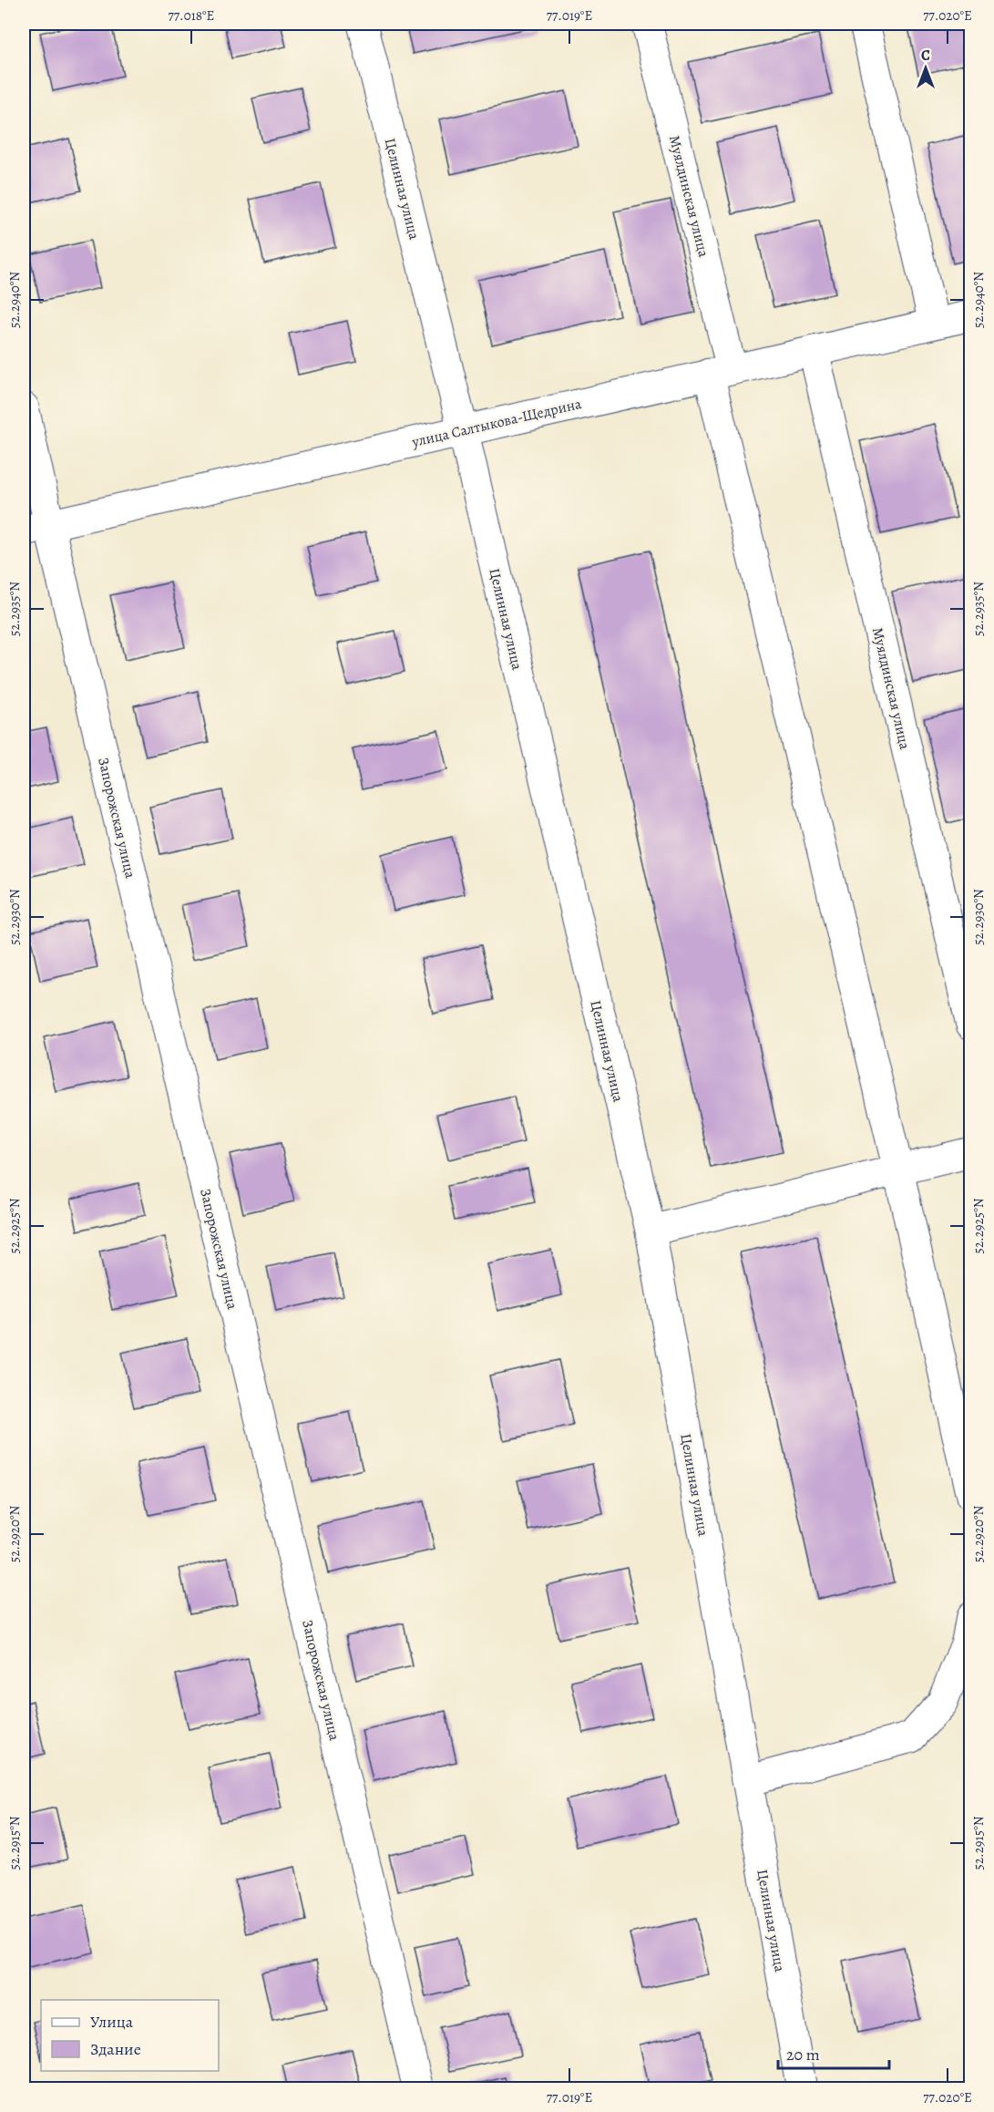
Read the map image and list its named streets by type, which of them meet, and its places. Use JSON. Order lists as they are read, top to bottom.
{
  "streets": {
    "street": [
      "Целинная улица",
      "Муялдинская улица",
      "улица Салтыкова-Щедрина",
      "Запорожская улица"
    ]
  },
  "crossings": [
    ["Целинная улица", "улица Салтыкова-Щедрина"],
    ["Муялдинская улица", "улица Салтыкова-Щедрина"],
    ["улица Салтыкова-Щедрина", "Запорожская улица"]
  ],
  "legend": ["Улица", "Здание"],
  "scale_bar": "20 m",
  "north": "top",
  "coordinates": [
    "77.018°E",
    "77.019°E",
    "77.020°E",
    "52.2940°N",
    "52.2935°N",
    "52.2930°N",
    "52.2925°N",
    "52.2920°N",
    "52.2915°N"
  ]
}
